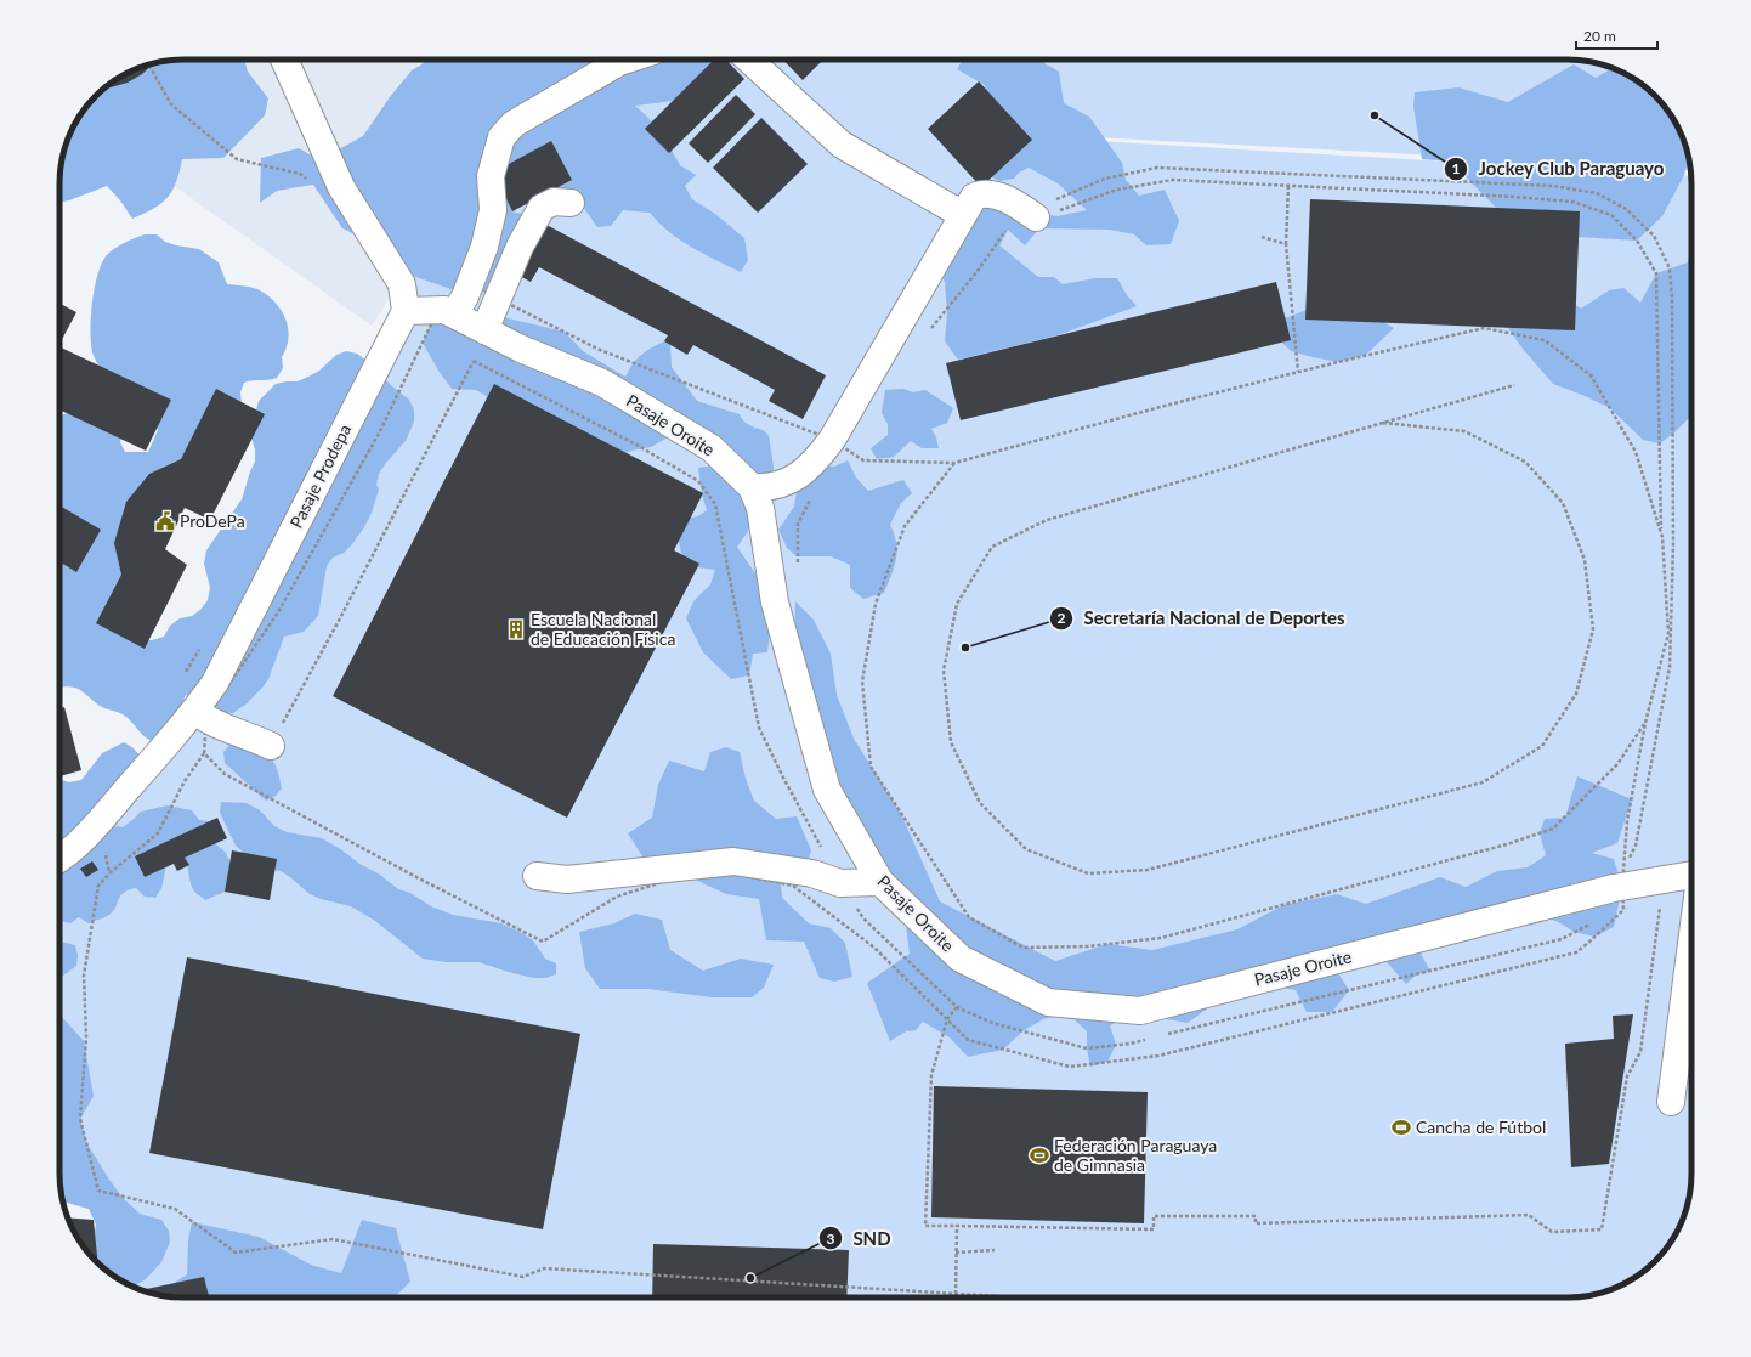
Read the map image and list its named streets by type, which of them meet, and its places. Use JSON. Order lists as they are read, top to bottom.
{
  "streets": {
    "lane": ["Pasaje Oroite", "Pasaje Prodepa"]
  },
  "crossings": [
    ["Pasaje Oroite", "Pasaje Prodepa"]
  ],
  "places": {
    "other": ["Jockey Club Paraguayo", "Secretaría Nacional de Deportes", "SND"],
    "public building": ["ProDePa"],
    "building": ["Escuela Nacional de Educación Física"],
    "sports": ["Cancha de Fútbol", "Federación Paraguaya de Gimnasia"]
  },
  "scale_bar": "20 m"
}
